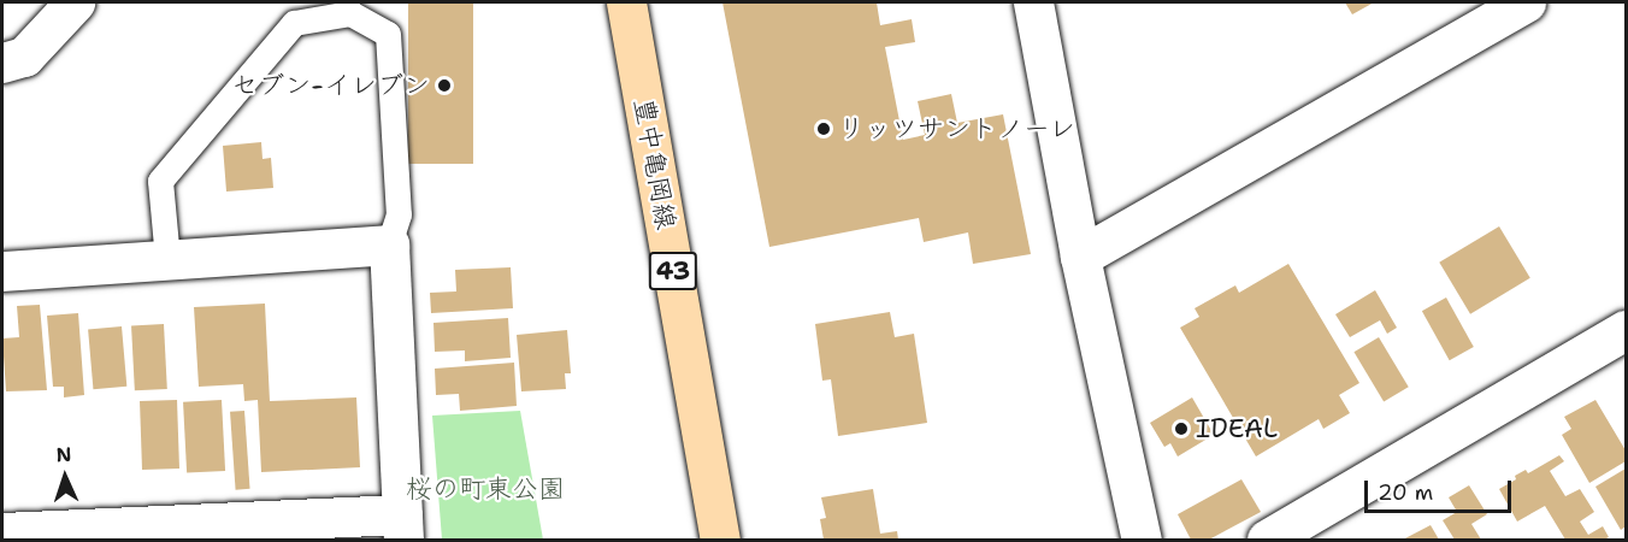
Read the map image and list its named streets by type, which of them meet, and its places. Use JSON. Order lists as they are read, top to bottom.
{
  "streets": {
    "main road": ["豊中亀岡線", "43"]
  },
  "parks": ["桜の町東公園"],
  "places": ["セブン-イレブン", "リッツサントノーレ", "IDEAL"],
  "scale_bar": "20 m",
  "north": "top"
}
